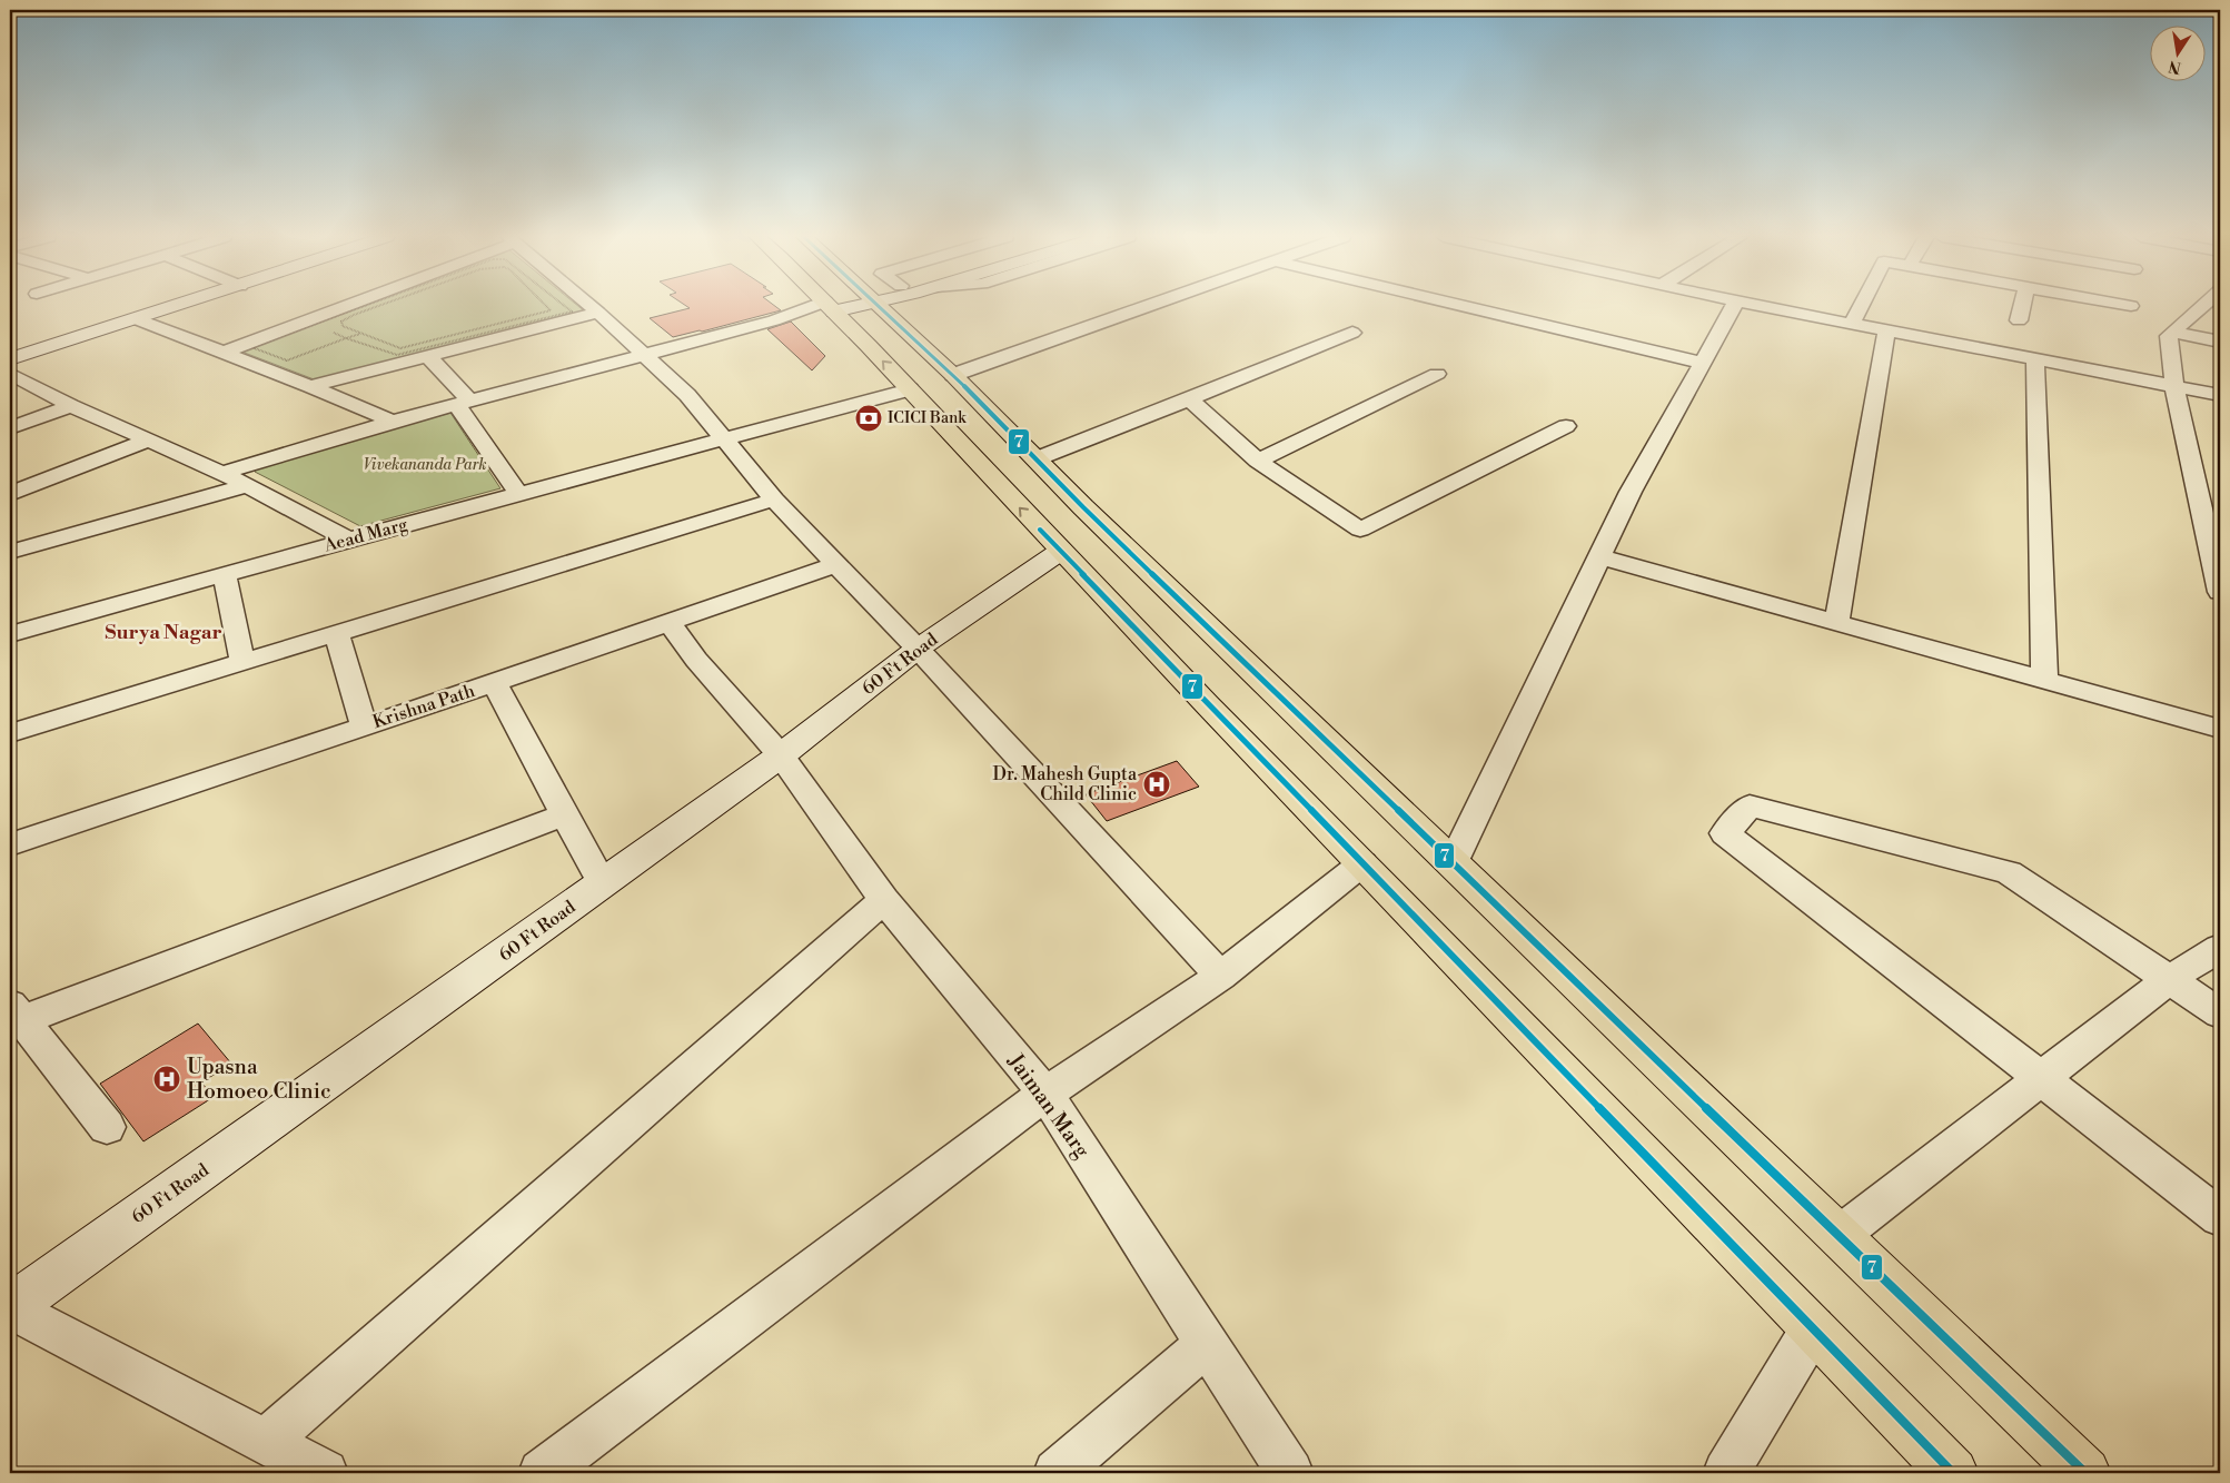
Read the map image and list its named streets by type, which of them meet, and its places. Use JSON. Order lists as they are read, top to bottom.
{
  "streets": {
    "street": [
      "Aead Marg",
      "60 Ft Road",
      "Krishna Path",
      "Jaiman Marg"
    ]
  },
  "crossings": [
    ["60 Ft Road", "Jaiman Marg"],
    ["Krishna Path", "Jaiman Marg"]
  ],
  "districts": ["Surya Nagar"],
  "parks": ["Vivekananda Park"],
  "places": {
    "bank": ["ICICI Bank"],
    "hospital": ["Dr. Mahesh Gupta Child Clinic", "Upasna Homoeo Clinic"]
  },
  "lines": ["transit line 7"],
  "north": "bottom"
}
